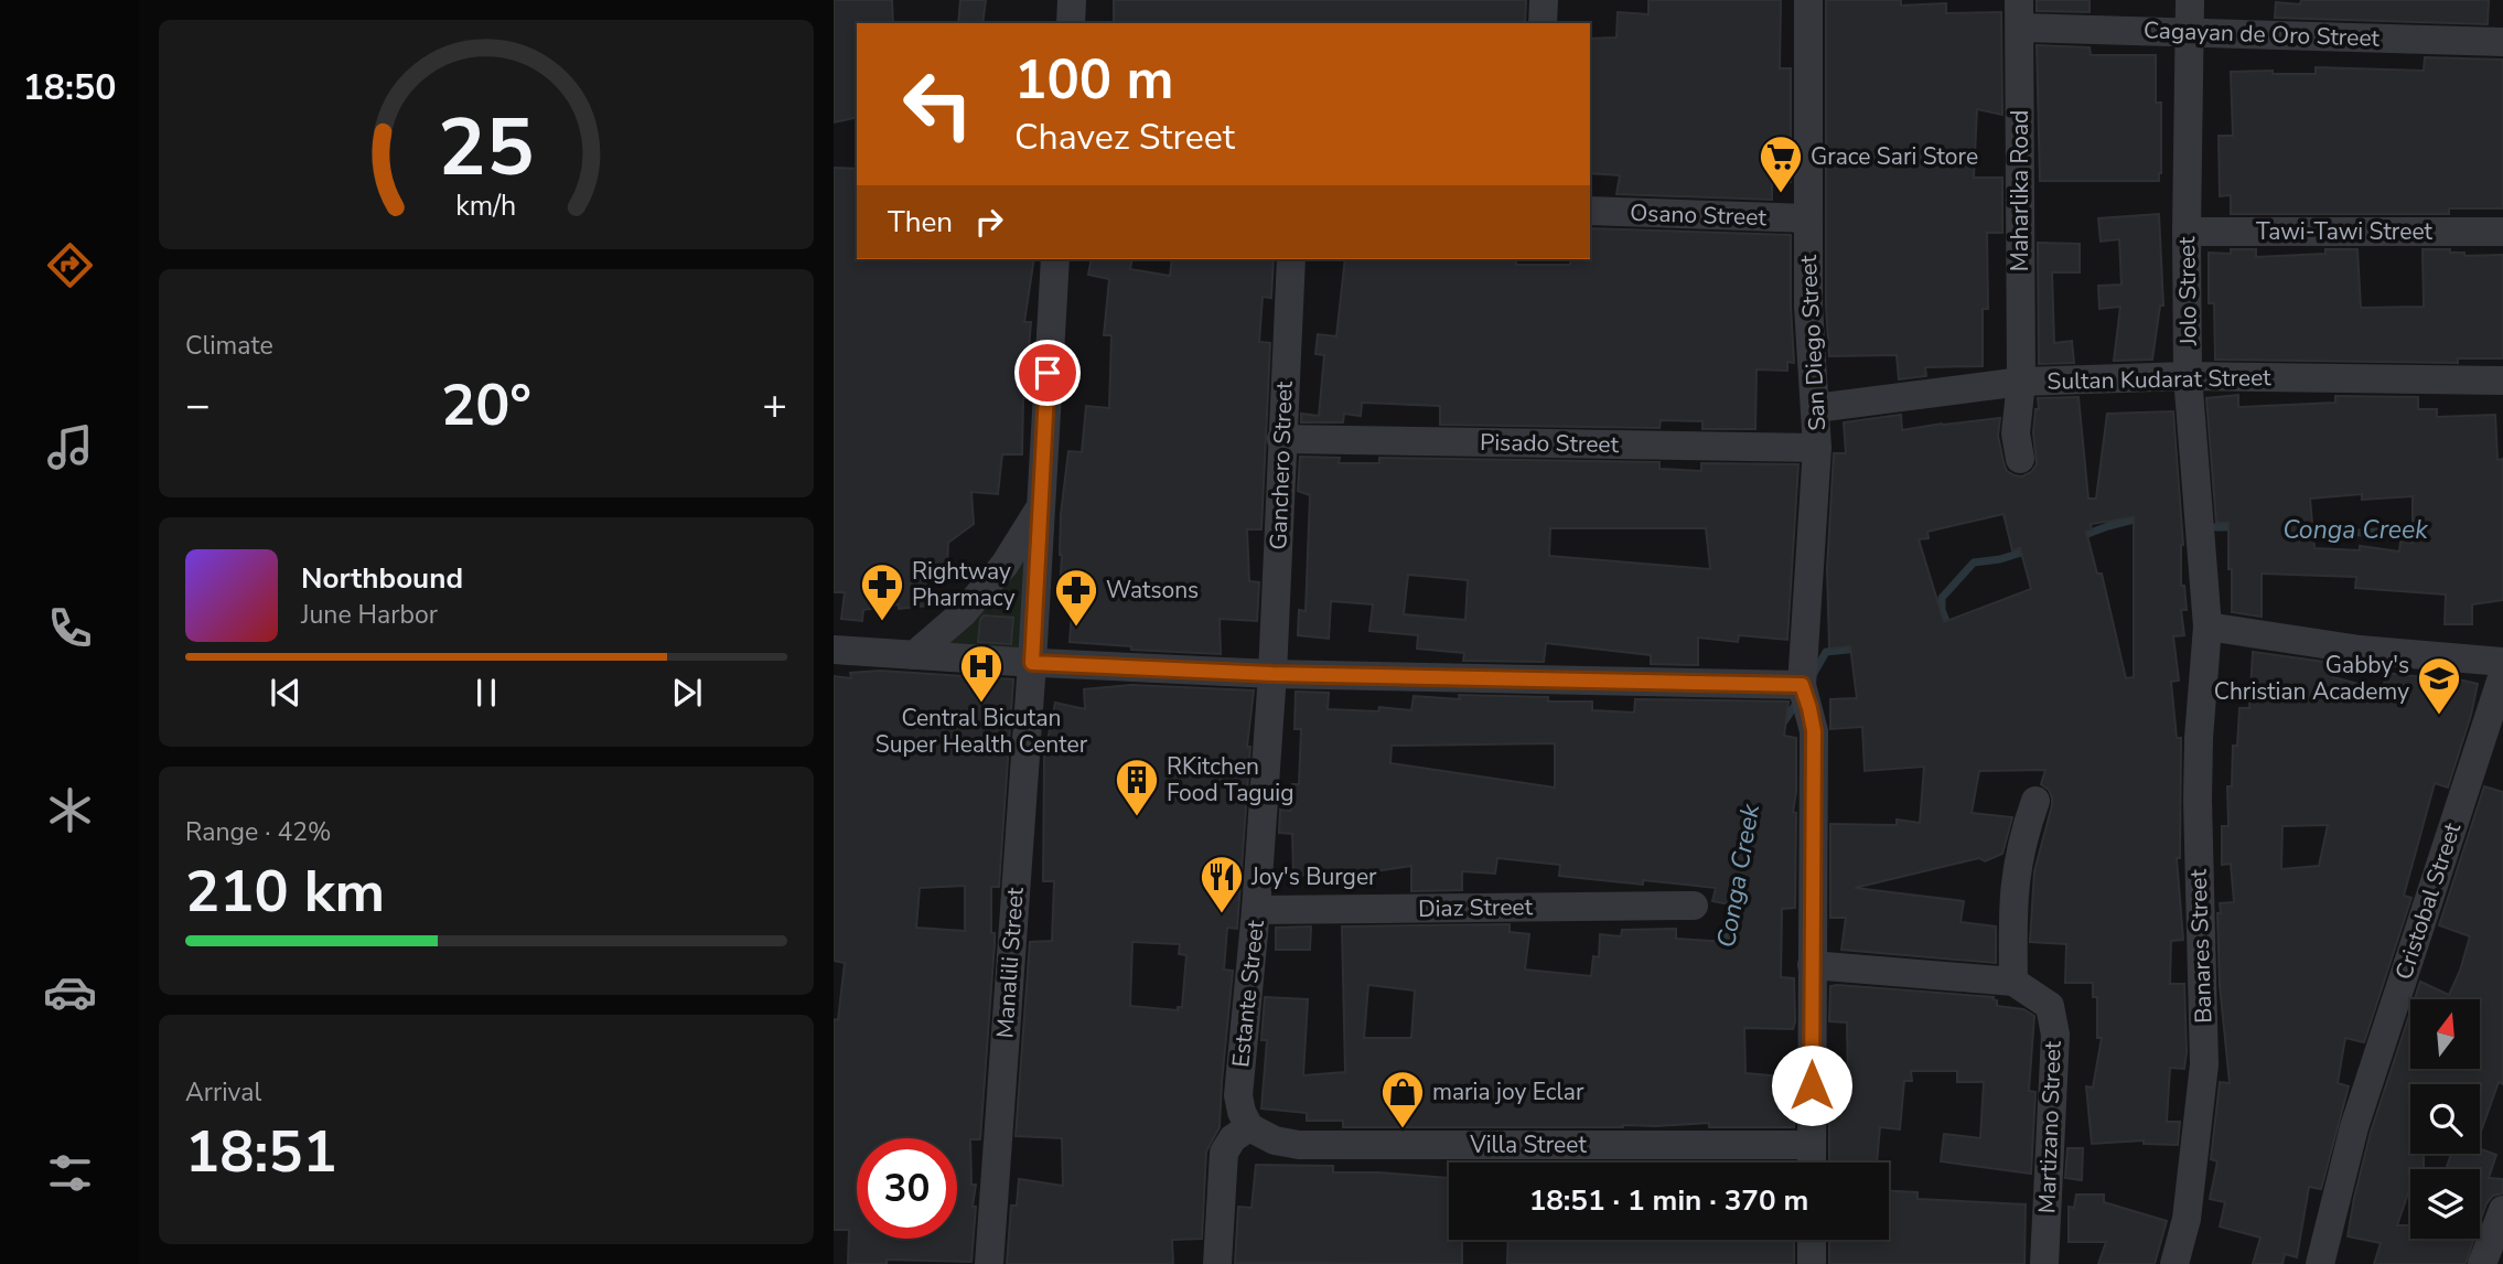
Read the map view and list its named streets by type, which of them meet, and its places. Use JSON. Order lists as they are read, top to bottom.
{
  "streets": {
    "street": [
      "Cagayan de Oro Street",
      "Maharlika Road",
      "Osano Street",
      "Tawi-Tawi Street",
      "Jolo Street",
      "San Diego Street",
      "Sultan Kudarat Street",
      "Pisado Street",
      "Ganchero Street",
      "Cristobal Street",
      "Diaz Street",
      "Banares Street",
      "Manalili Street",
      "Estante Street",
      "Martizano Street",
      "Villa Street"
    ]
  },
  "crossings": [
    ["Cagayan de Oro Street", "Maharlika Road"],
    ["Cagayan de Oro Street", "Jolo Street"],
    ["Maharlika Road", "Sultan Kudarat Street"],
    ["Osano Street", "San Diego Street"],
    ["Tawi-Tawi Street", "Jolo Street"],
    ["Jolo Street", "Sultan Kudarat Street"],
    ["Jolo Street", "Banares Street"],
    ["San Diego Street", "Sultan Kudarat Street"],
    ["San Diego Street", "Pisado Street"],
    ["San Diego Street", "Martizano Street"],
    ["San Diego Street", "Villa Street"],
    ["Pisado Street", "Ganchero Street"],
    ["Ganchero Street", "Estante Street"],
    ["Diaz Street", "Estante Street"],
    ["Estante Street", "Villa Street"]
  ],
  "water": ["Conga Creek"],
  "places": {
    "supermarket": ["Grace Sari Store"],
    "pharmacy": ["Rightway Pharmacy", "Watsons"],
    "hospital": ["Central Bicutan Super Health Center"],
    "school or university": ["Gabby's Christian Academy"],
    "building": ["RKitchen Food Taguig"],
    "restaurant": ["Joy's Burger"],
    "shop": ["maria joy Eclar"]
  },
  "north": "top",
  "page": {
    "tabs": "18:50",
    "turn": ["100 m", "Chavez Street"],
    "then": "Then",
    "tile": [
      "Climate",
      ["Range · 42%", "210 km"],
      ["Arrival", "18:51"]
    ],
    "heat": ["−", "20°", "+"],
    "song": ["Northbound", "June Harbor"],
    "limit": "30",
    "trip": "18:51 · 1 min · 370 m",
    "gauge": ["25", "km/h"]
  }
}
